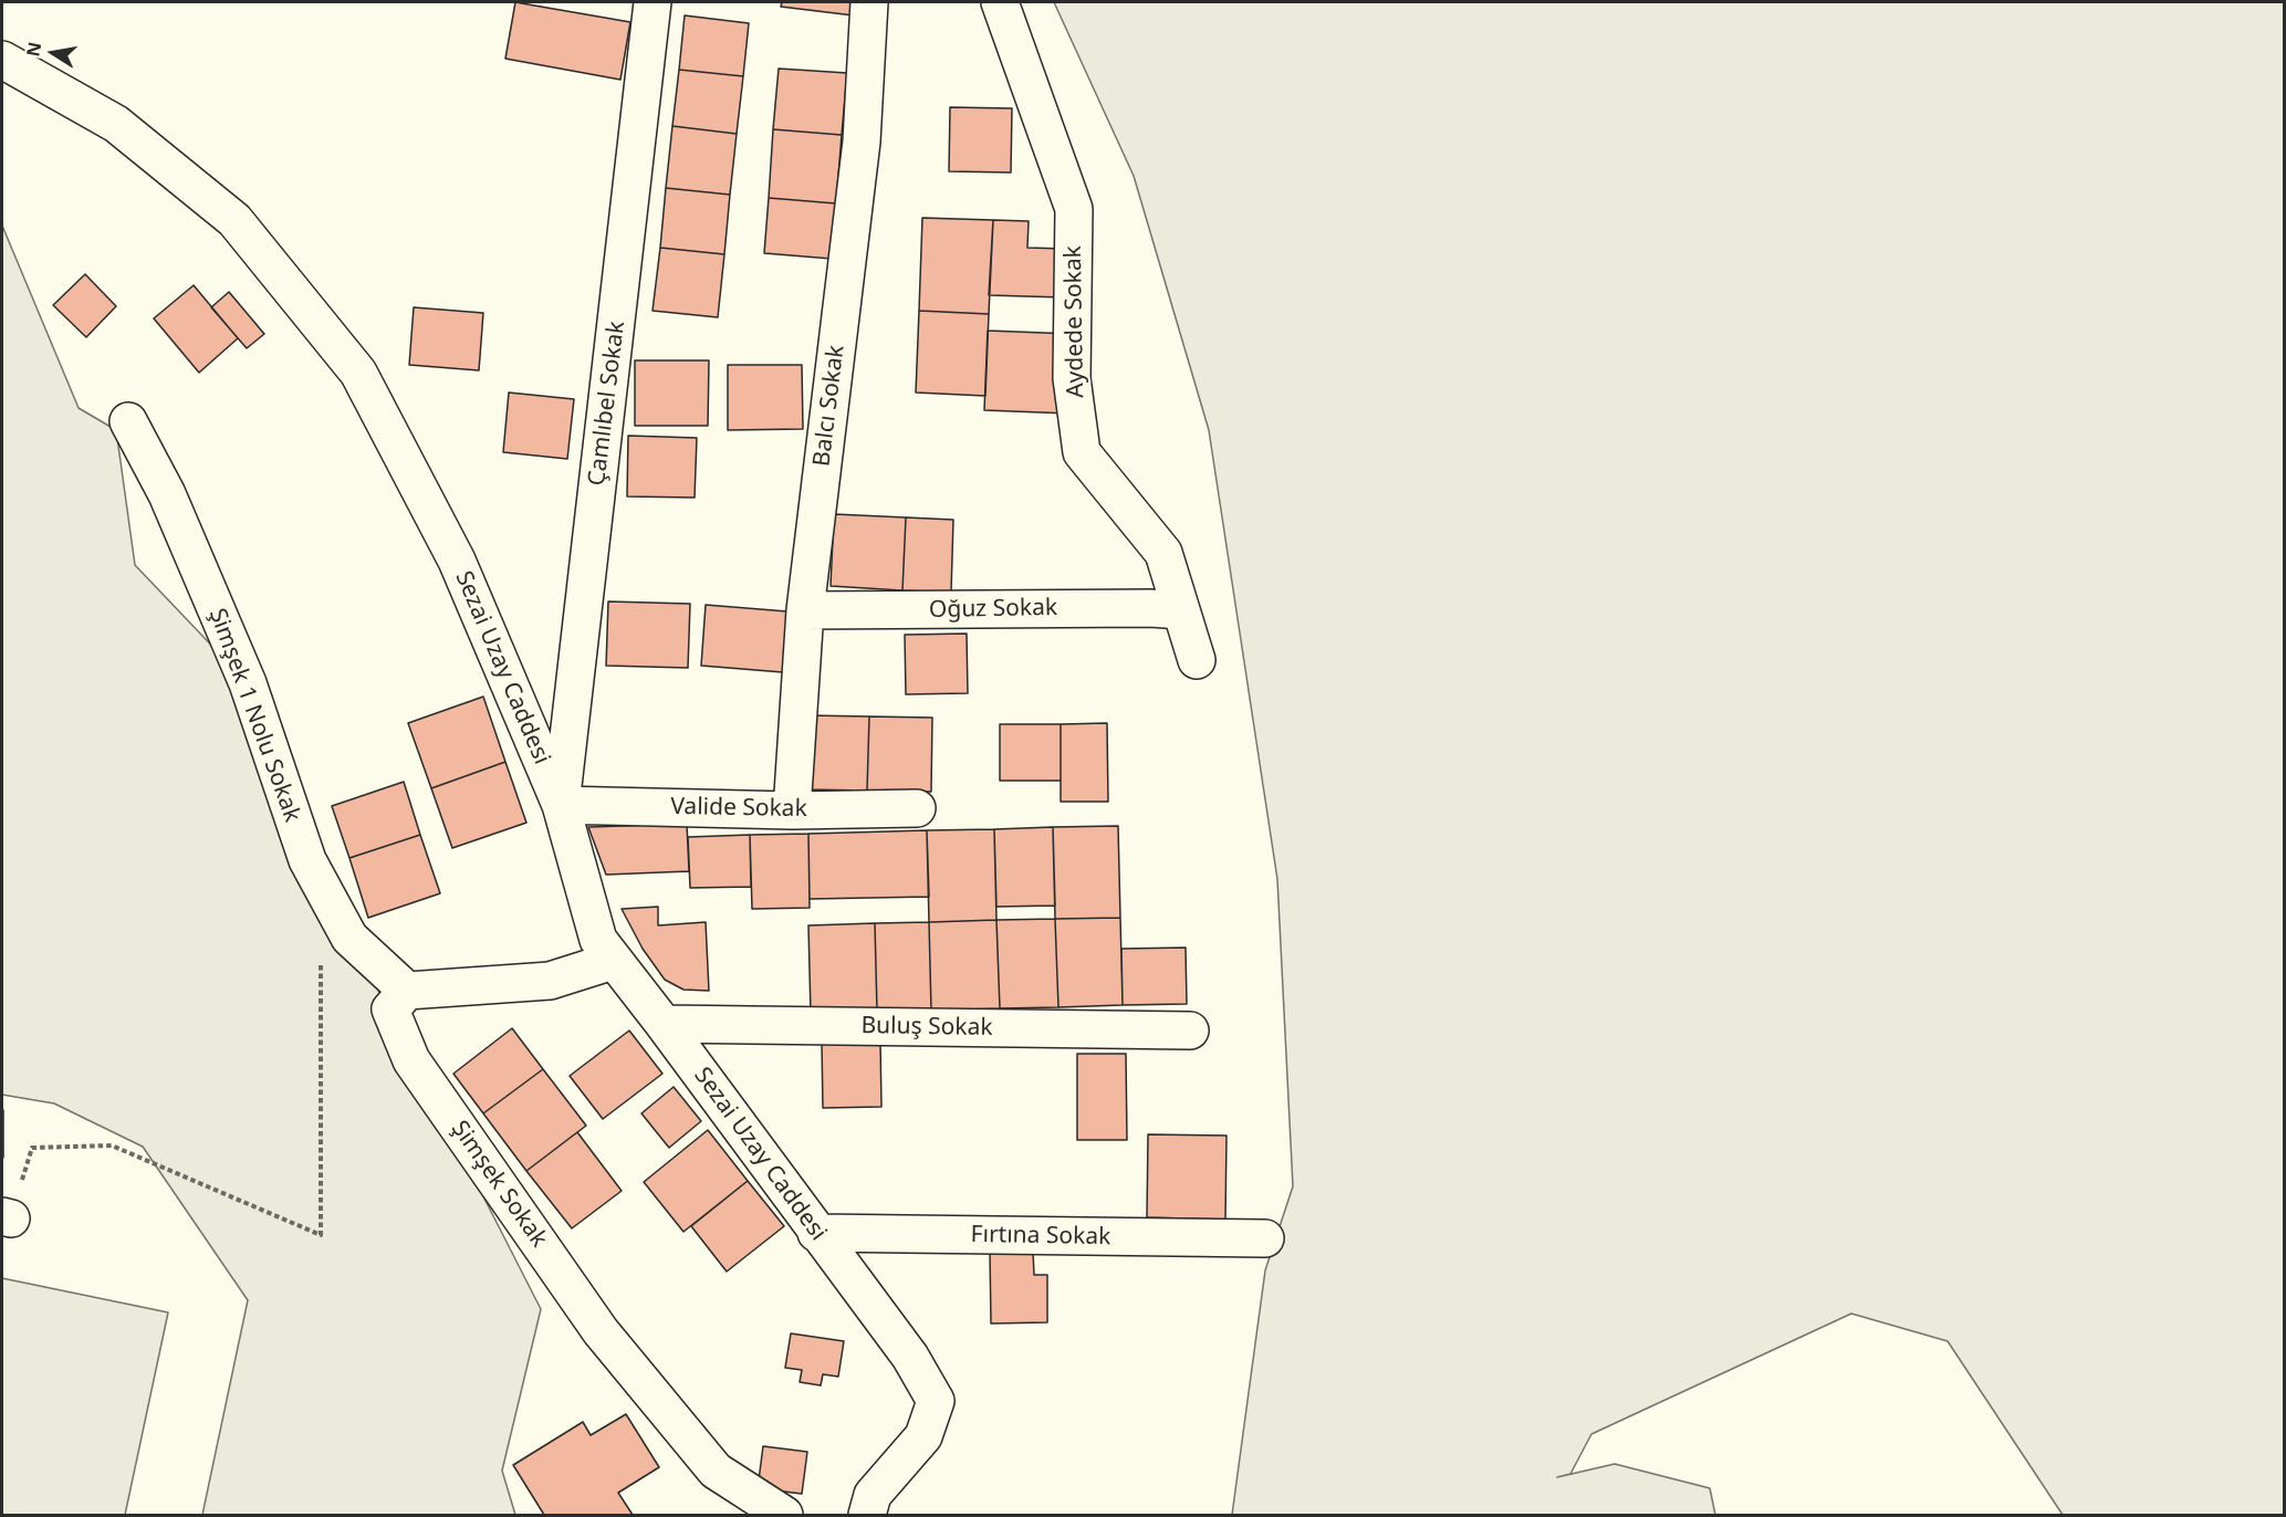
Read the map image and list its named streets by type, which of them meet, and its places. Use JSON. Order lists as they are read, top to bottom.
{
  "streets": {
    "street": [
      "Aydede Sokak",
      "Çamlıbel Sokak",
      "Balcı Sokak",
      "Oğuz Sokak",
      "Sezai Uzay Caddesi",
      "Şimşek 1 Nolu Sokak",
      "Valide Sokak",
      "Buluş Sokak",
      "Şimşek Sokak",
      "Fırtına Sokak"
    ]
  },
  "crossings": [
    ["Aydede Sokak", "Oğuz Sokak"],
    ["Çamlıbel Sokak", "Sezai Uzay Caddesi"],
    ["Çamlıbel Sokak", "Valide Sokak"],
    ["Balcı Sokak", "Oğuz Sokak"],
    ["Balcı Sokak", "Valide Sokak"],
    ["Sezai Uzay Caddesi", "Valide Sokak"],
    ["Sezai Uzay Caddesi", "Buluş Sokak"],
    ["Sezai Uzay Caddesi", "Fırtına Sokak"],
    ["Şimşek 1 Nolu Sokak", "Şimşek Sokak"]
  ],
  "north": "left"
}
